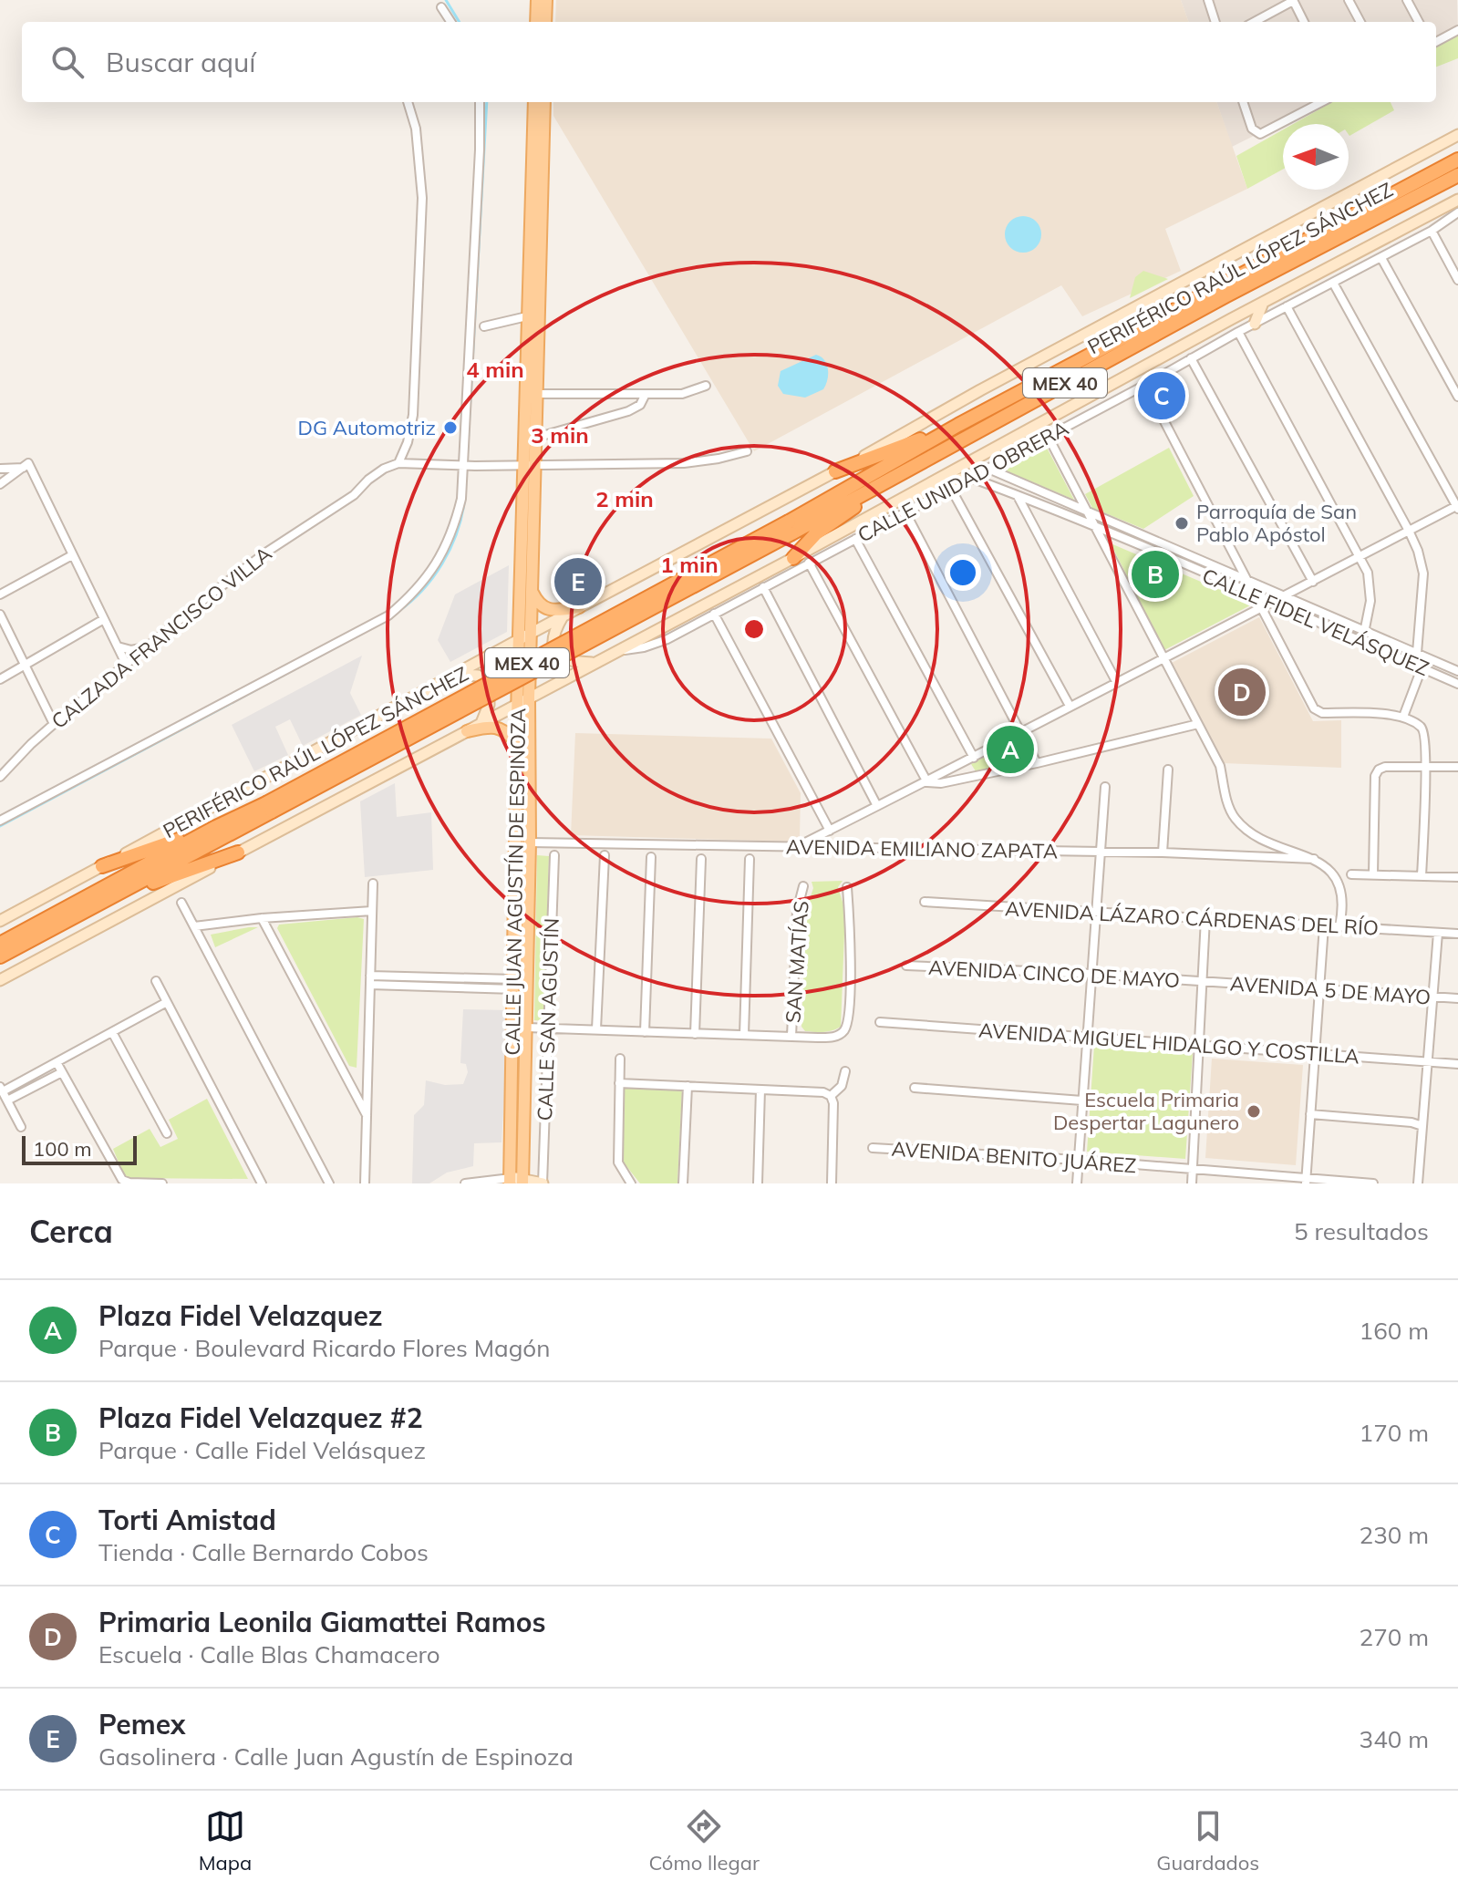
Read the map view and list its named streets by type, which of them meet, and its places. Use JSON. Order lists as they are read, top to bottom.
{
  "streets": {
    "highway": ["PERIFÉRICO RAÚL LÓPEZ SÁNCHEZ", "MEX 40"],
    "main road": ["CALLE JUAN AGUSTÍN DE ESPINOZA"],
    "street": [
      "CALLE UNIDAD OBRERA",
      "CALLE FIDEL VELÁSQUEZ",
      "CALZADA FRANCISCO VILLA",
      "AVENIDA EMILIANO ZAPATA",
      "AVENIDA LÁZARO CÁRDENAS DEL RÍO",
      "SAN MATÍAS",
      "AVENIDA CINCO DE MAYO",
      "AVENIDA 5 DE MAYO",
      "CALLE SAN AGUSTÍN",
      "AVENIDA MIGUEL HIDALGO Y COSTILLA",
      "AVENIDA BENITO JUÁREZ"
    ]
  },
  "crossings": [
    ["PERIFÉRICO RAÚL LÓPEZ SÁNCHEZ", "CALLE UNIDAD OBRERA"],
    ["PERIFÉRICO RAÚL LÓPEZ SÁNCHEZ", "CALLE JUAN AGUSTÍN DE ESPINOZA"],
    ["CALLE UNIDAD OBRERA", "CALLE FIDEL VELÁSQUEZ"],
    ["AVENIDA EMILIANO ZAPATA", "CALLE JUAN AGUSTÍN DE ESPINOZA"],
    ["AVENIDA CINCO DE MAYO", "AVENIDA 5 DE MAYO"]
  ],
  "places": ["DG Automotriz", "Parroquía de San Pablo Apóstol", "Escuela Primaria Despertar Lagunero"],
  "scale_bar": "100 m",
  "north": "left",
  "page": {
    "search": "Buscar aquí",
    "pins": [
      "C",
      "B",
      "E",
      "D",
      "A"
    ],
    "scale": "100 m",
    "heading": ["Cerca", "5 resultados"],
    "list": [
      {
        "mark": "A",
        "name": "Plaza Fidel Velazquez",
        "note": "Parque · Boulevard Ricardo Flores Magón",
        "value": "160 m"
      },
      {
        "mark": "B",
        "name": "Plaza Fidel Velazquez #2",
        "note": "Parque · Calle Fidel Velásquez",
        "value": "170 m"
      },
      {
        "mark": "C",
        "name": "Torti Amistad",
        "note": "Tienda · Calle Bernardo Cobos",
        "value": "230 m"
      },
      {
        "mark": "D",
        "name": "Primaria Leonila Giamattei Ramos",
        "note": "Escuela · Calle Blas Chamacero",
        "value": "270 m"
      },
      {
        "mark": "E",
        "name": "Pemex",
        "note": "Gasolinera · Calle Juan Agustín de Espinoza",
        "value": "340 m"
      }
    ],
    "nav": ["Mapa", "Cómo llegar", "Guardados"]
  },
  "rings": [
    "4 min",
    "3 min",
    "2 min",
    "1 min"
  ]
}
